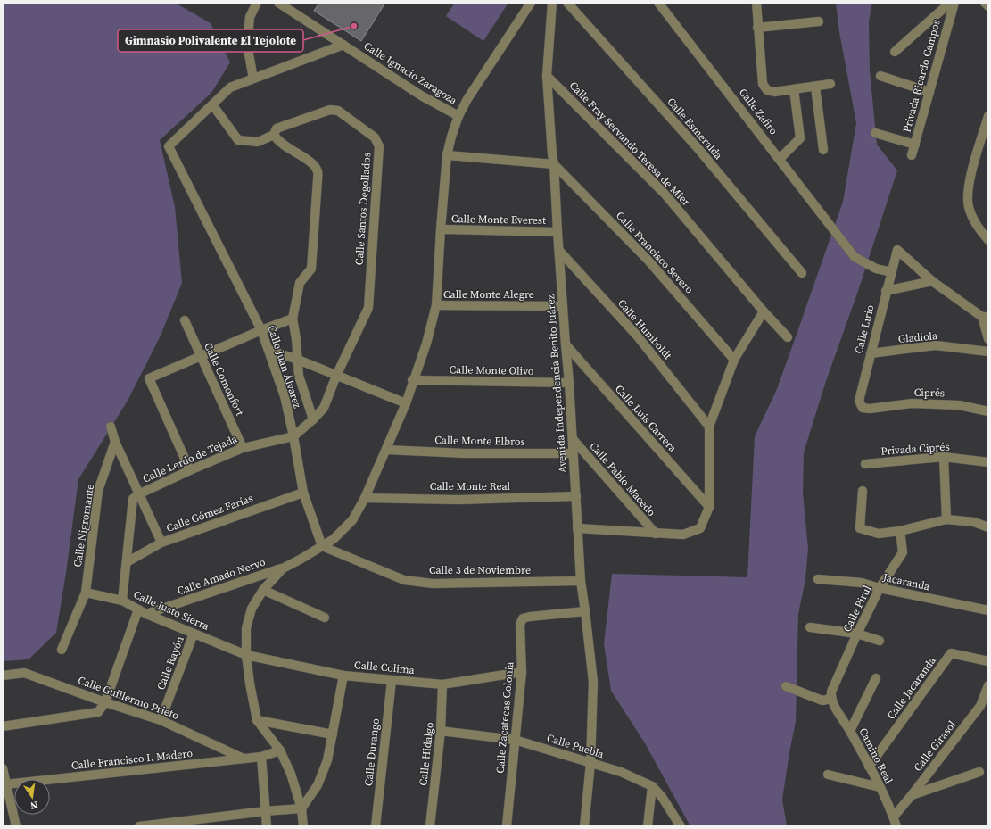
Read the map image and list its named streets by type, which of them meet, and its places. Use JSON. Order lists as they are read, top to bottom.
{
  "streets": {
    "street": [
      "Calle Ignacio Zaragoza",
      "Privada Ricardo Campos",
      "Calle Zafiro",
      "Calle Esmeralda",
      "Calle Fray Servando Teresa de Mier",
      "Calle Santos Degollados",
      "Calle Monte Everest",
      "Calle Francisco Severo",
      "Calle Monte Alegre",
      "Calle Humboldt",
      "Calle Lirio",
      "Gladiola",
      "Calle Juan Álvarez",
      "Calle Monte Olivo",
      "Calle Comonfort",
      "Avenida Independencia Benito Juárez",
      "Ciprés",
      "Calle Luis Carrera",
      "Calle Monte Elbros",
      "Privada Ciprés",
      "Calle Lerdo de Tejada",
      "Calle Pablo Macedo",
      "Calle Monte Real",
      "Calle Gómez Farías",
      "Calle Nigromante",
      "Calle 3 de Noviembre",
      "Calle Amado Nervo",
      "Jacaranda",
      "Calle Pirul",
      "Calle Justo Sierra",
      "Calle Rayón",
      "Calle Colima",
      "Calle Jacaranda",
      "Calle Guillermo Prieto",
      "Calle Zacatecas Colonia",
      "Calle Puebla",
      "Calle Girasol",
      "Calle Durango",
      "Calle Hidalgo",
      "Camino Real",
      "Calle Francisco I. Madero"
    ]
  },
  "crossings": [
    ["Calle Zafiro", "Calle Lirio"],
    ["Calle Fray Servando Teresa de Mier", "Avenida Independencia Benito Juárez"],
    ["Calle Santos Degollados", "Calle Juan Álvarez"],
    ["Calle Santos Degollados", "Calle Lerdo de Tejada"],
    ["Calle Monte Everest", "Avenida Independencia Benito Juárez"],
    ["Calle Francisco Severo", "Avenida Independencia Benito Juárez"],
    ["Calle Monte Alegre", "Avenida Independencia Benito Juárez"],
    ["Calle Humboldt", "Avenida Independencia Benito Juárez"],
    ["Calle Lirio", "Gladiola"],
    ["Calle Lirio", "Ciprés"],
    ["Calle Juan Álvarez", "Calle Lerdo de Tejada"],
    ["Calle Juan Álvarez", "Calle Gómez Farías"],
    ["Calle Juan Álvarez", "Calle 3 de Noviembre"],
    ["Calle Monte Olivo", "Avenida Independencia Benito Juárez"],
    ["Calle Comonfort", "Calle Lerdo de Tejada"],
    ["Avenida Independencia Benito Juárez", "Calle Luis Carrera"],
    ["Avenida Independencia Benito Juárez", "Calle Monte Elbros"],
    ["Avenida Independencia Benito Juárez", "Calle Pablo Macedo"],
    ["Avenida Independencia Benito Juárez", "Calle Monte Real"],
    ["Avenida Independencia Benito Juárez", "Calle 3 de Noviembre"],
    ["Avenida Independencia Benito Juárez", "Calle Zacatecas Colonia"],
    ["Avenida Independencia Benito Juárez", "Calle Puebla"],
    ["Calle Nigromante", "Calle Justo Sierra"],
    ["Calle Amado Nervo", "Calle Justo Sierra"],
    ["Jacaranda", "Calle Pirul"],
    ["Calle Pirul", "Camino Real"],
    ["Calle Justo Sierra", "Calle Rayón"],
    ["Calle Justo Sierra", "Calle Colima"],
    ["Calle Rayón", "Calle Guillermo Prieto"],
    ["Calle Colima", "Calle Zacatecas Colonia"],
    ["Calle Colima", "Calle Durango"],
    ["Calle Colima", "Calle Hidalgo"],
    ["Calle Jacaranda", "Camino Real"],
    ["Calle Guillermo Prieto", "Calle Francisco I. Madero"],
    ["Calle Zacatecas Colonia", "Calle Puebla"],
    ["Calle Puebla", "Calle Hidalgo"],
    ["Calle Girasol", "Camino Real"]
  ],
  "places": ["Gimnasio Polivalente El Tejolote"],
  "north": "bottom"
}
